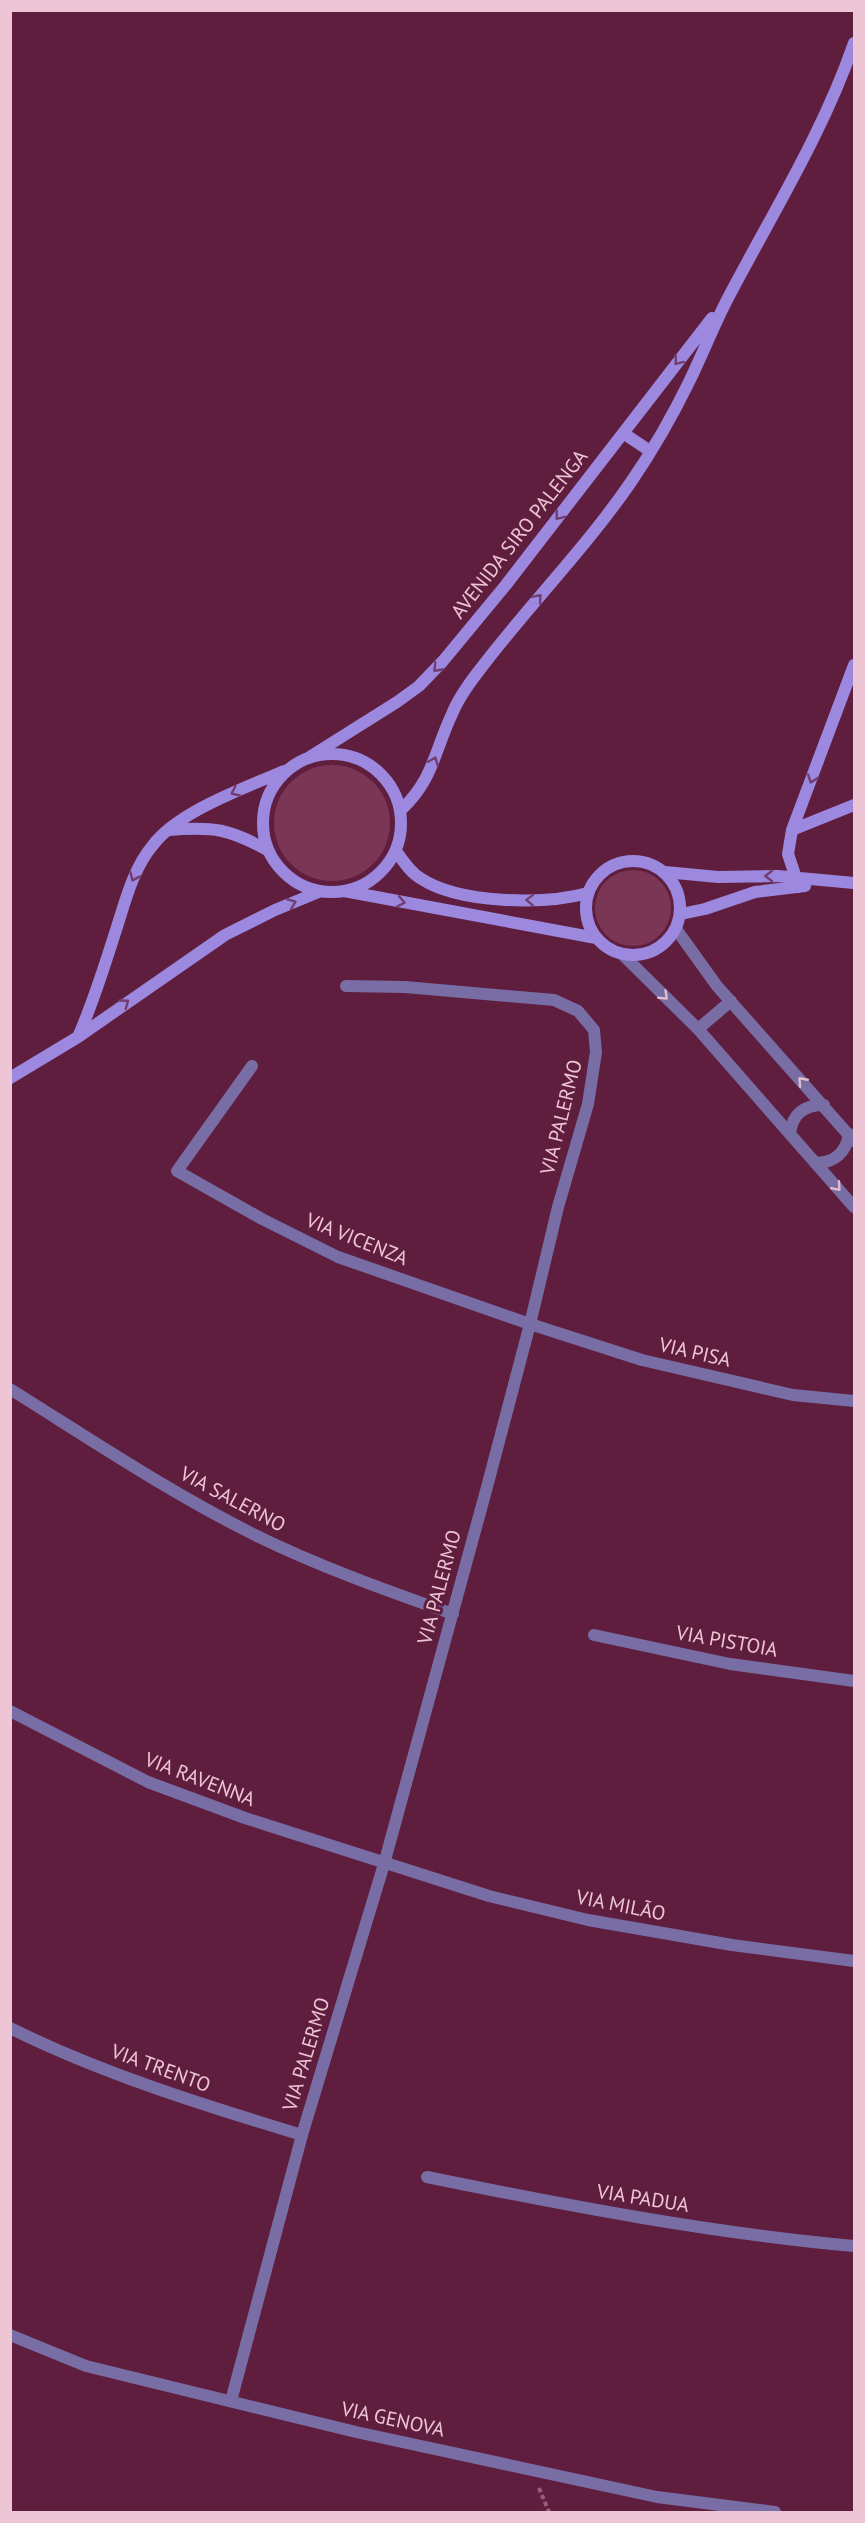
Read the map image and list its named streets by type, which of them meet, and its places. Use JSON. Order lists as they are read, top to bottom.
{
  "streets": {
    "main road": ["AVENIDA SIRO PALENGA"],
    "street": [
      "VIA PALERMO",
      "VIA VICENZA",
      "VIA PISA",
      "VIA SALERNO",
      "VIA PISTOIA",
      "VIA RAVENNA",
      "VIA MILÃO",
      "VIA TRENTO",
      "VIA PADUA",
      "VIA GENOVA"
    ]
  },
  "crossings": [
    ["VIA PALERMO", "VIA VICENZA"],
    ["VIA PALERMO", "VIA PISA"],
    ["VIA PALERMO", "VIA SALERNO"],
    ["VIA PALERMO", "VIA RAVENNA"],
    ["VIA PALERMO", "VIA MILÃO"],
    ["VIA PALERMO", "VIA TRENTO"],
    ["VIA PALERMO", "VIA GENOVA"],
    ["VIA VICENZA", "VIA PISA"],
    ["VIA RAVENNA", "VIA MILÃO"]
  ]
}
